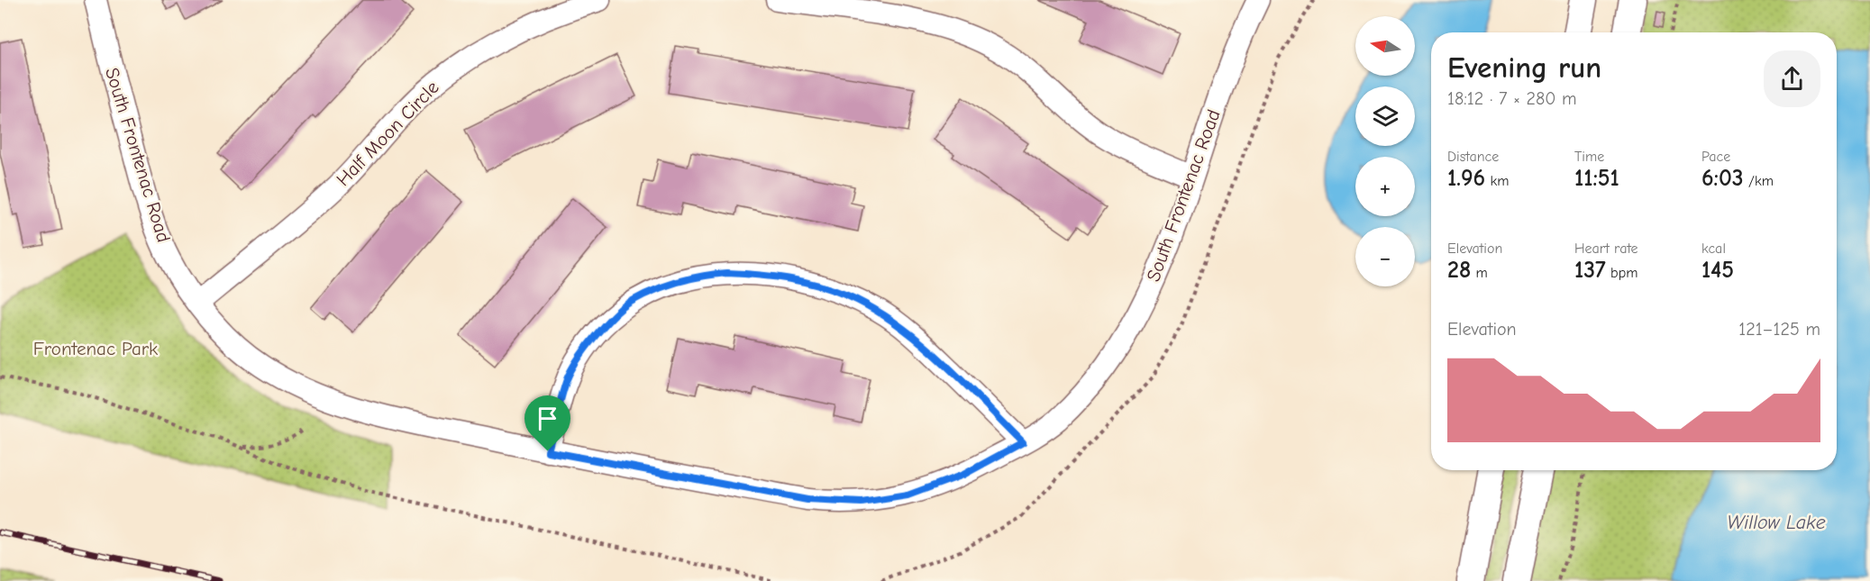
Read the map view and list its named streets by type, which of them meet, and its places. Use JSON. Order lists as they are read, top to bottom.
{
  "streets": {
    "street": ["Half Moon Circle", "South Frontenac Road"]
  },
  "crossings": [
    ["Half Moon Circle", "South Frontenac Road"]
  ],
  "water": ["Willow Lake"],
  "parks": ["Frontenac Park"],
  "north": "left",
  "page": {
    "map_buttons": ["+", "−"],
    "heading": ["Evening run", "18:12 · 7 × 280 m"],
    "stats": [
      ["Distance", "1.96 km"],
      ["Time", "11:51"],
      ["Pace", "6:03 /km"],
      ["Elevation", "28 m"],
      ["Heart rate", "137 bpm"],
      ["kcal", "145"]
    ],
    "chart": ["Elevation", "121–125 m"]
  }
}
